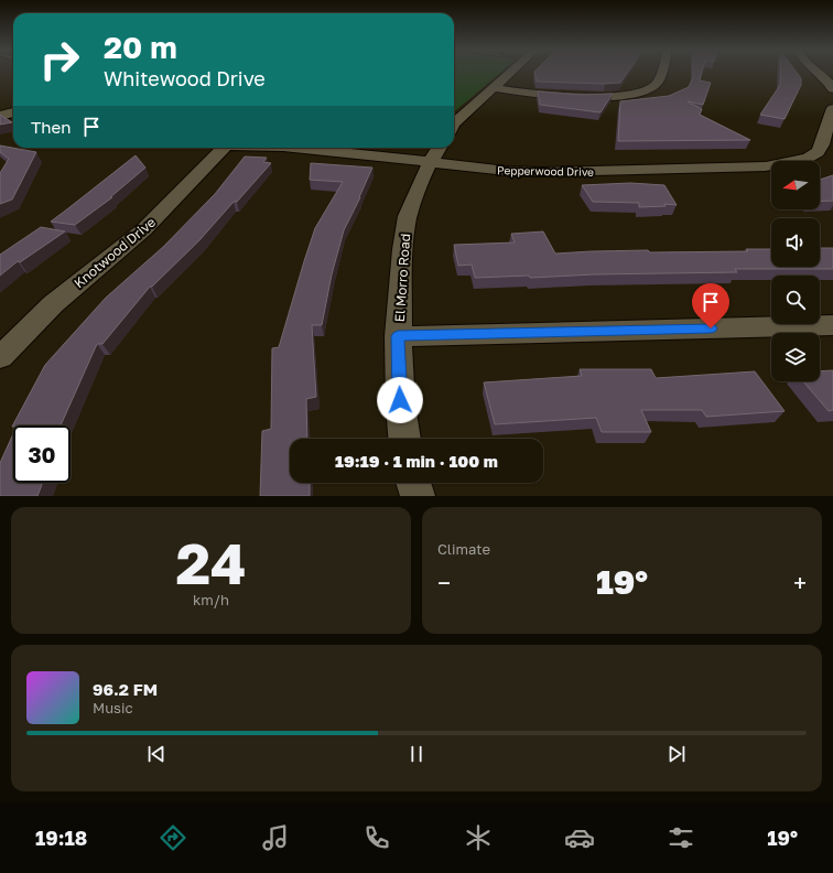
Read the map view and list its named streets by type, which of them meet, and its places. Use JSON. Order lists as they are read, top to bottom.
{
  "streets": {
    "street": ["Pepperwood Drive", "Knotwood Drive", "El Morro Road"]
  },
  "crossings": [
    ["Pepperwood Drive", "El Morro Road"]
  ],
  "north": "left",
  "page": {
    "turn": ["20 m", "Whitewood Drive"],
    "then": "Then",
    "limit": "30",
    "trip": "19:19 · 1 min · 100 m",
    "tile": [
      ["24", "km/h"],
      "Climate"
    ],
    "heat": ["−", "19°", "+"],
    "song": ["96.2 FM", "Music"],
    "tabs": ["19:18", "19°"]
  }
}
